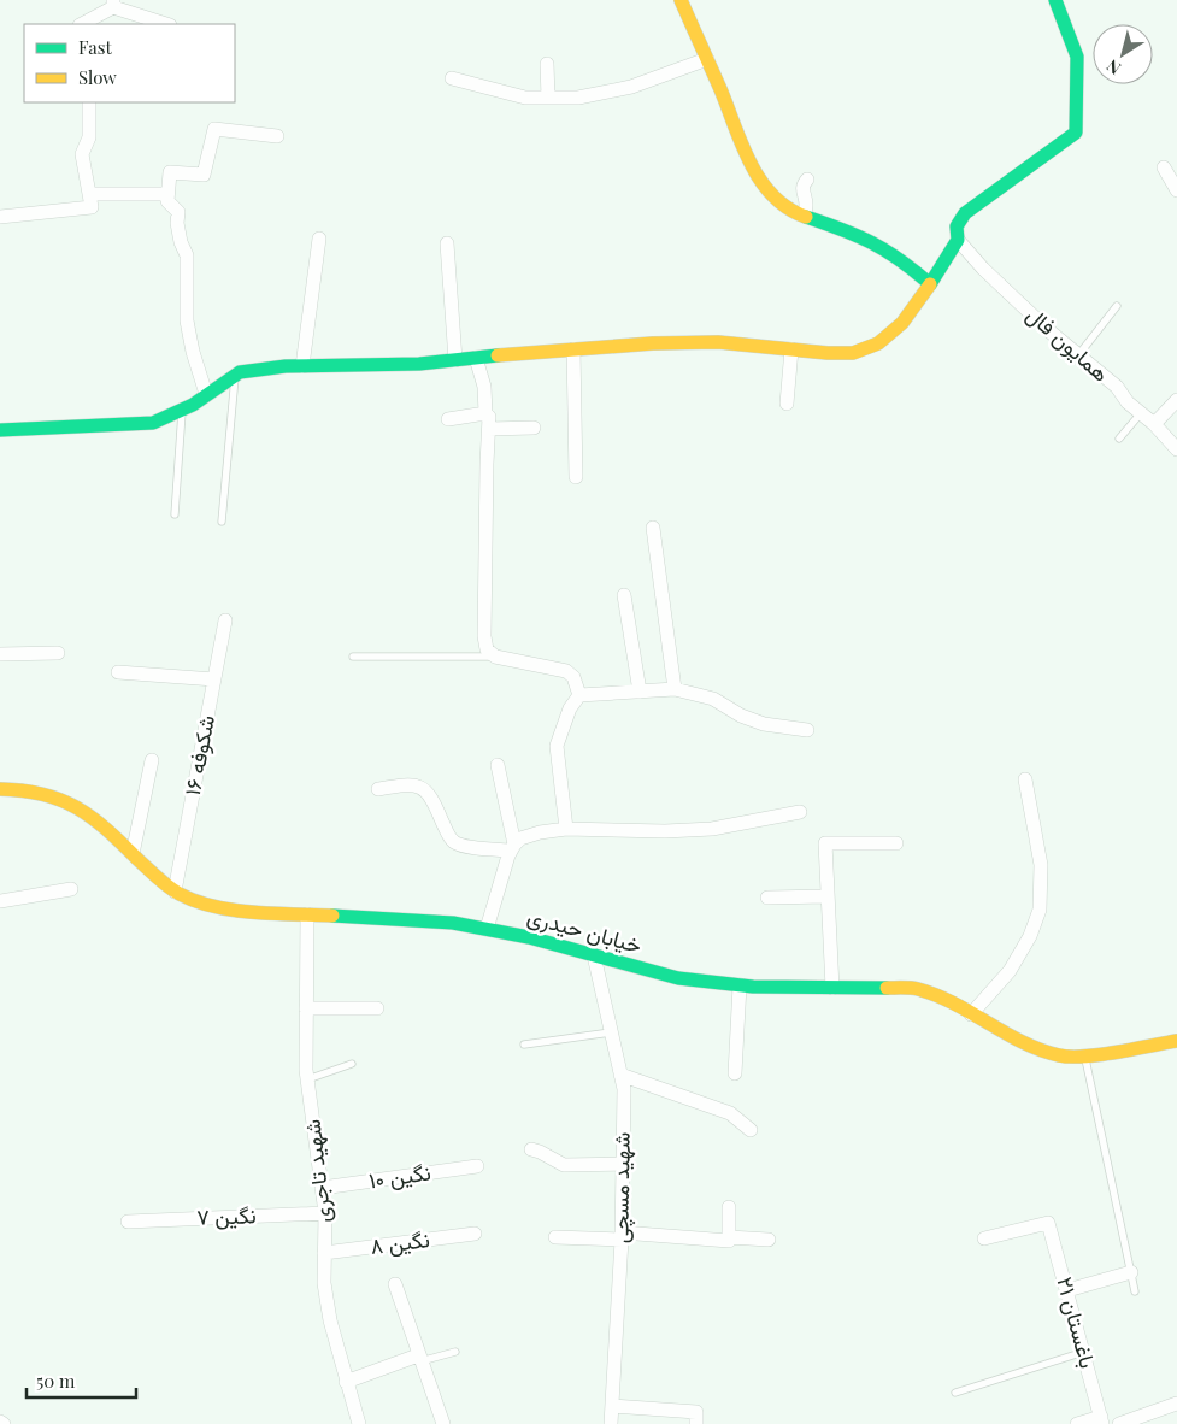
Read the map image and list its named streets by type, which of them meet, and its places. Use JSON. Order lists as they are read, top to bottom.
{
  "streets": {
    "street": [
      "همایون فال",
      "شکوفه ۱۶",
      "خیابان حیدری",
      "شهید تاجری",
      "نگین ۱۰",
      "شهید مسچی",
      "نگین ۷",
      "نگین ۸",
      "باغستان ۲۱"
    ]
  },
  "crossings": [
    ["شکوفه ۱۶", "خیابان حیدری"],
    ["خیابان حیدری", "شهید تاجری"],
    ["خیابان حیدری", "شهید مسچی"],
    ["شهید تاجری", "نگین ۱۰"],
    ["شهید تاجری", "نگین ۷"],
    ["شهید تاجری", "نگین ۸"]
  ],
  "legend": ["Fast", "Slow"],
  "scale_bar": "50 m",
  "north": "bottom left"
}
